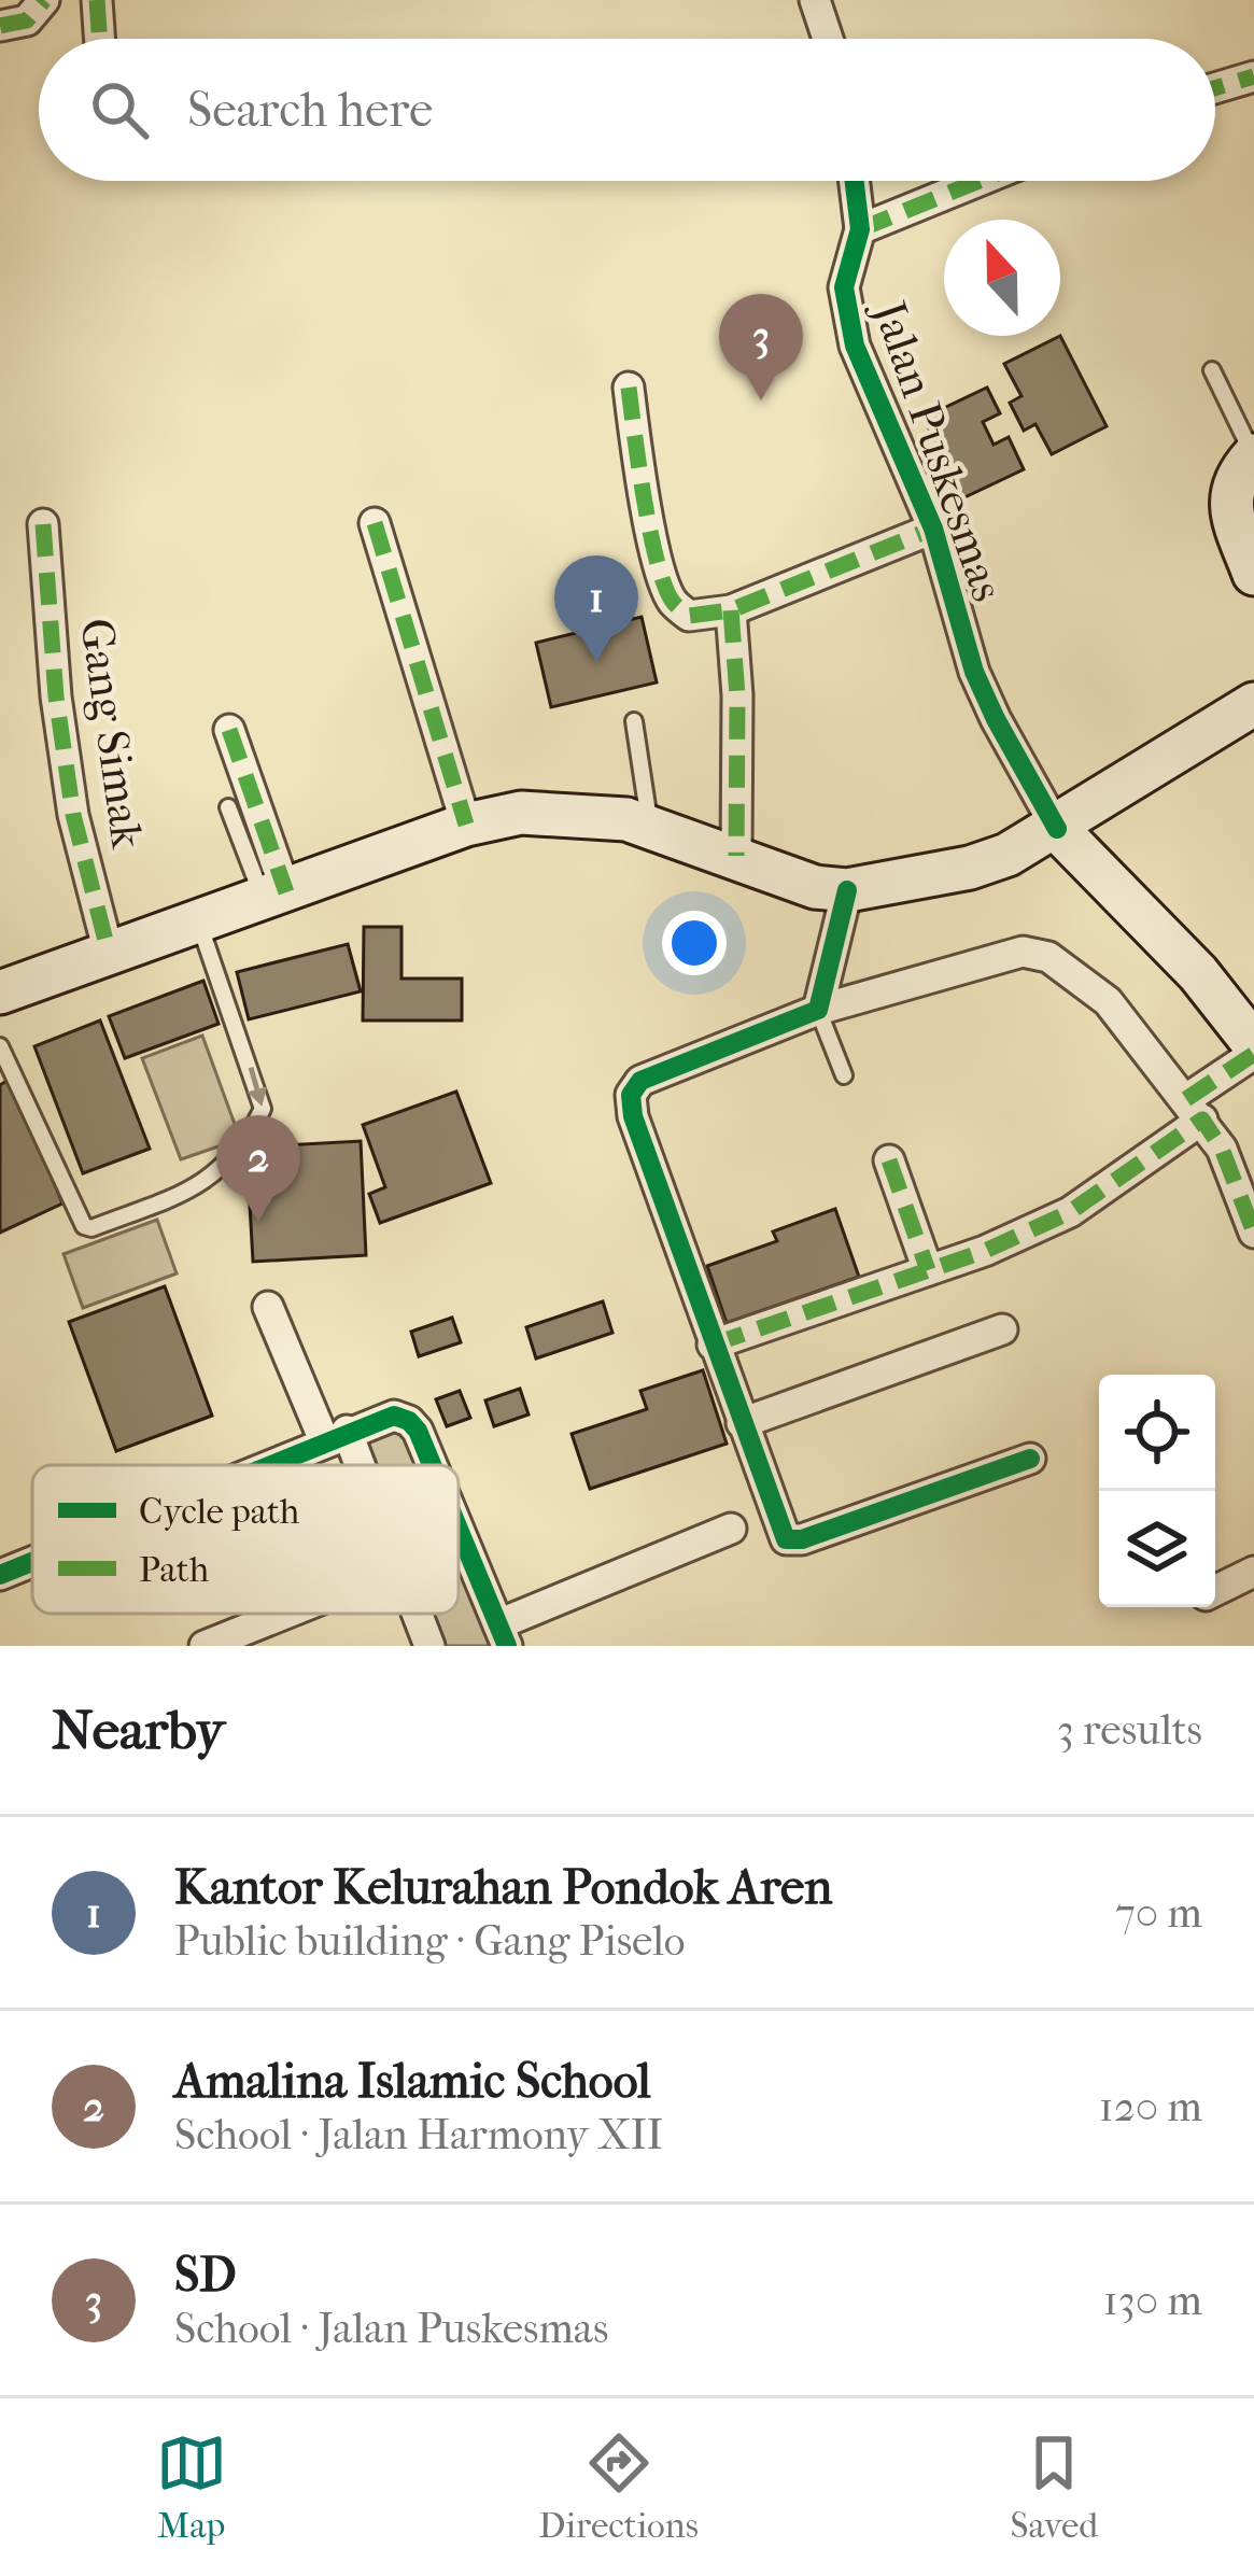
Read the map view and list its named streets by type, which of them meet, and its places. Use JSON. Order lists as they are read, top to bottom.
{
  "streets": {
    "street": ["Jalan Puskesmas", "Gang Simak"]
  },
  "legend": ["Cycle path", "Path"],
  "north": "top",
  "page": {
    "search": "Search here",
    "pins": ["3", "1", "2"],
    "heading": ["Nearby", "3 results"],
    "list": [
      {
        "mark": "1",
        "name": "Kantor Kelurahan Pondok Aren",
        "note": "Public building · Gang Piselo",
        "value": "70 m"
      },
      {
        "mark": "2",
        "name": "Amalina Islamic School",
        "note": "School · Jalan Harmony XII",
        "value": "120 m"
      },
      {
        "mark": "3",
        "name": "SD",
        "note": "School · Jalan Puskesmas",
        "value": "130 m"
      }
    ],
    "nav": ["Map", "Directions", "Saved"]
  }
}
